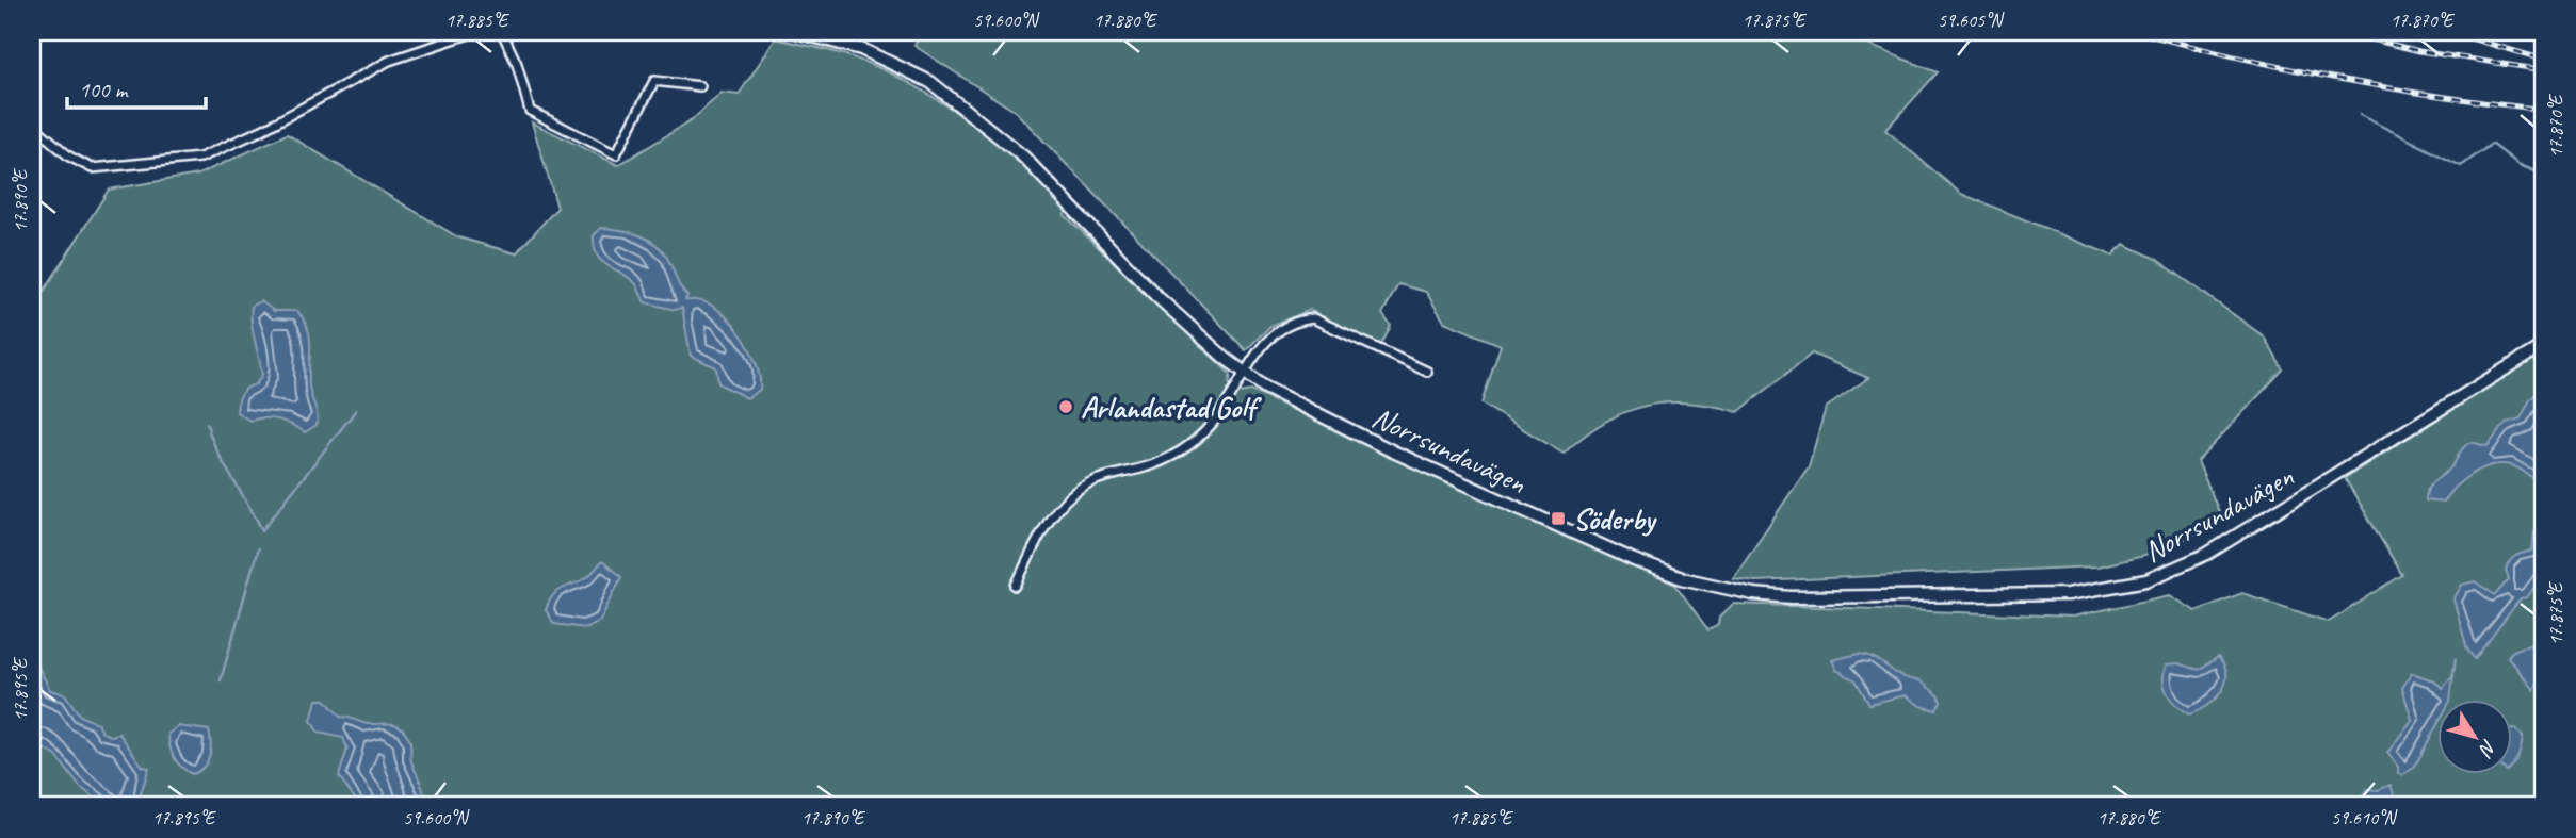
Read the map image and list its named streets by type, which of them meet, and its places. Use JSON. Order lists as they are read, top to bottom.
{
  "streets": {
    "street": ["Norrsundavägen"]
  },
  "places": {
    "other": ["Arlandastad Golf"],
    "transit": ["Söderby"]
  },
  "scale_bar": "100 m",
  "north": "bottom right",
  "coordinates": [
    "17.885°E",
    "59.600°N",
    "17.880°E",
    "17.875°E",
    "59.605°N",
    "17.870°E",
    "17.890°E",
    "17.895°E",
    "59.610°N"
  ]
}
